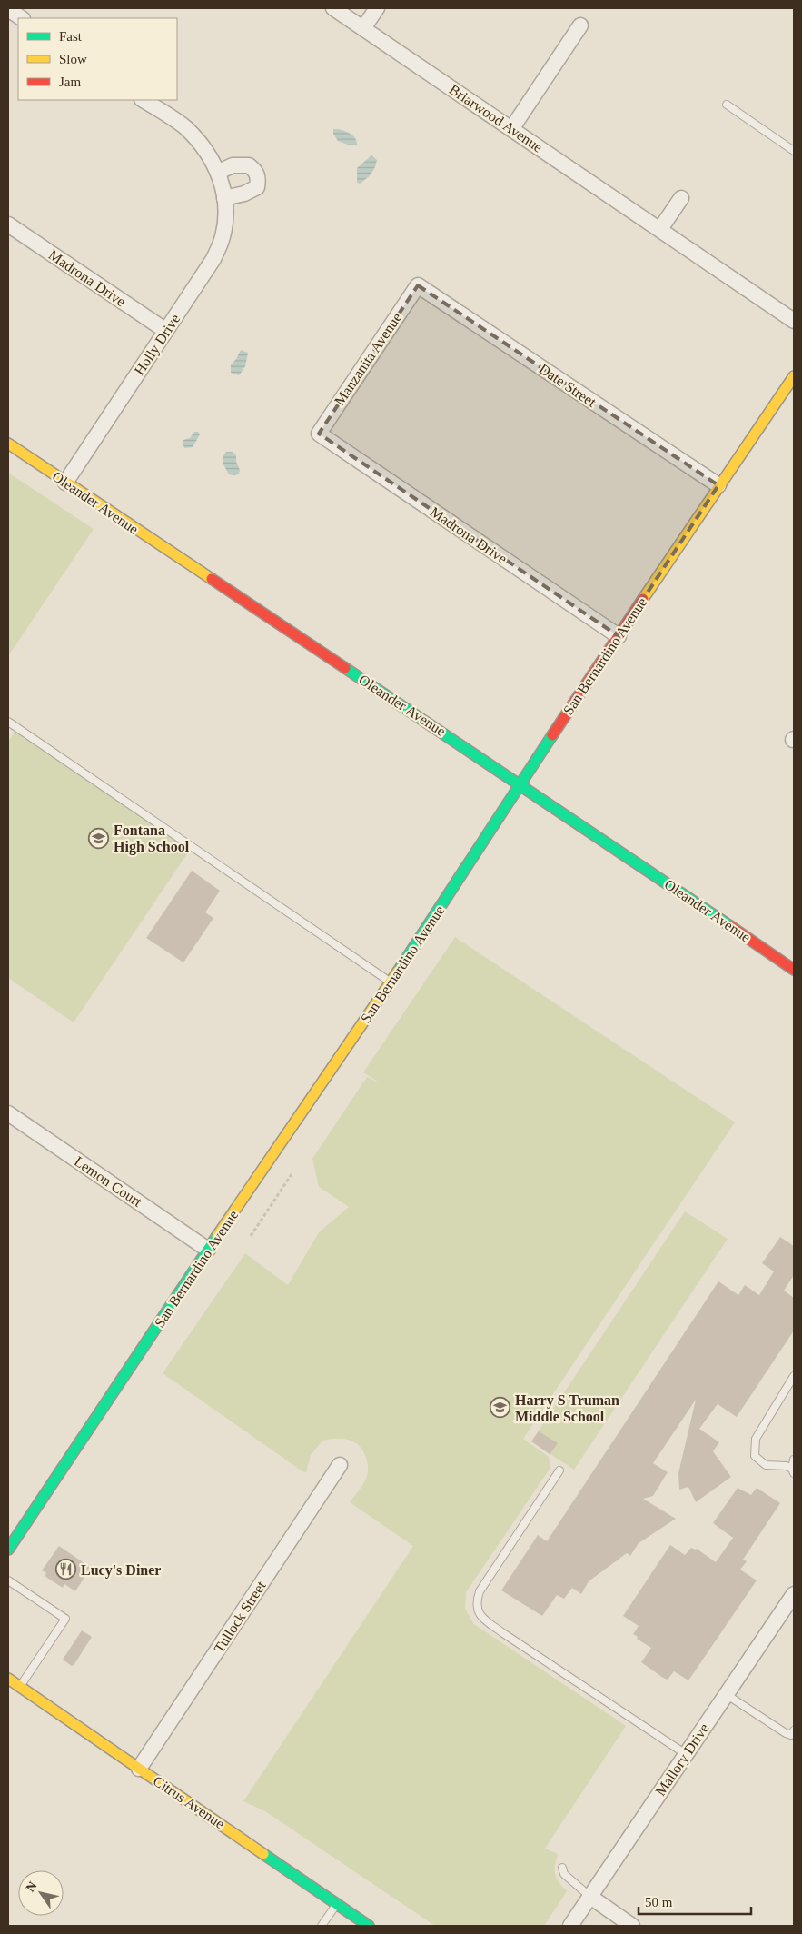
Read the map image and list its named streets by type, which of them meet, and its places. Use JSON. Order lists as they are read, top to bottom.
{
  "streets": {
    "main road": ["Oleander Avenue", "San Bernardino Avenue", "Citrus Avenue"],
    "street": [
      "Briarwood Avenue",
      "Madrona Drive",
      "Holly Drive",
      "Manzanita Avenue",
      "Date Street",
      "Lemon Court",
      "Tullock Street",
      "Mallory Drive"
    ]
  },
  "crossings": [
    ["Madrona Drive", "Holly Drive"],
    ["Madrona Drive", "Manzanita Avenue"],
    ["Madrona Drive", "San Bernardino Avenue"],
    ["Holly Drive", "Oleander Avenue"],
    ["Manzanita Avenue", "Date Street"],
    ["Date Street", "San Bernardino Avenue"],
    ["Oleander Avenue", "San Bernardino Avenue"],
    ["San Bernardino Avenue", "Lemon Court"],
    ["Tullock Street", "Citrus Avenue"]
  ],
  "places": {
    "school or university": ["Fontana High School", "Harry S Truman Middle School"],
    "restaurant": ["Lucy's Diner"]
  },
  "legend": ["Fast", "Slow", "Jam"],
  "scale_bar": "50 m",
  "north": "top left"
}
